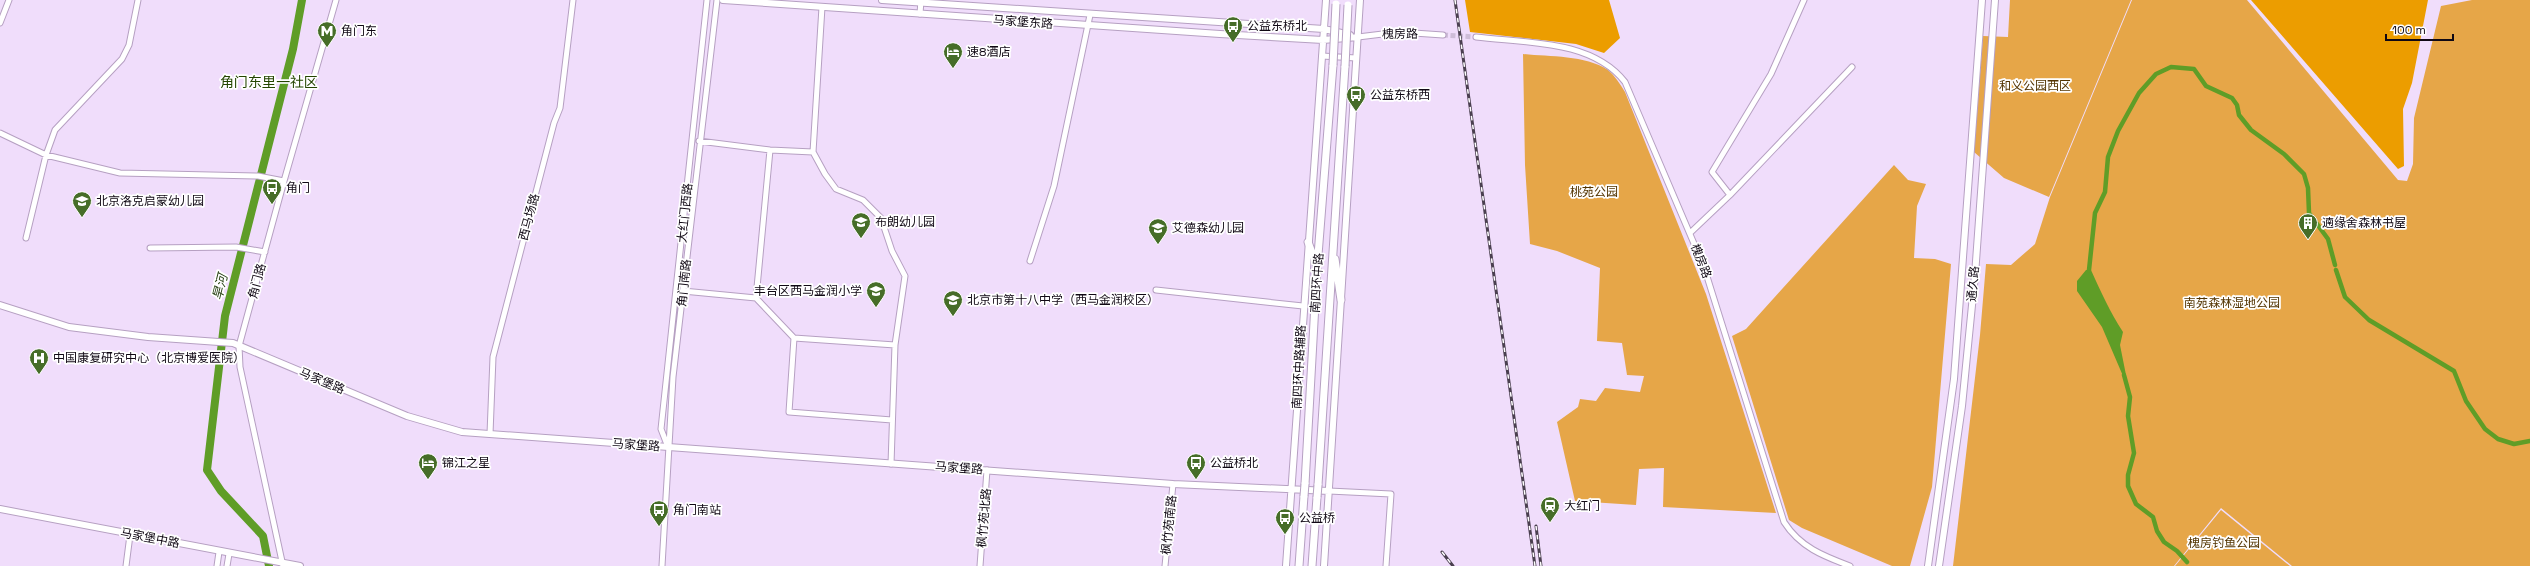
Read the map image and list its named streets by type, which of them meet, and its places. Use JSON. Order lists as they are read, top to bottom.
{
  "streets": {
    "highway": ["南四环中路"],
    "main road": [
      "马家堡东路",
      "通久路",
      "南四环中路辅路",
      "马家堡路",
      "马家堡中路"
    ],
    "street": [
      "槐房路",
      "大红门西路",
      "西马场路",
      "角门路",
      "角门南路",
      "枫竹苑北路",
      "枫竹苑南路"
    ]
  },
  "crossings": [
    ["马家堡东路", "槐房路"],
    ["马家堡东路", "南四环中路辅路"],
    ["大红门西路", "角门南路"],
    ["大红门西路", "马家堡路"],
    ["西马场路", "马家堡路"],
    ["角门路", "马家堡路"],
    ["角门路", "马家堡中路"],
    ["角门南路", "马家堡路"],
    ["南四环中路辅路", "马家堡路"],
    ["马家堡路", "枫竹苑北路"],
    ["马家堡路", "枫竹苑南路"]
  ],
  "districts": ["角门东里一社区"],
  "water": ["旱河"],
  "parks": [
    "和义公园西区",
    "桃苑公园",
    "南苑森林湿地公园",
    "槐房钓鱼公园"
  ],
  "places": {
    "bus stop": [
      "公益东桥北",
      "公益东桥西",
      "角门",
      "公益桥北",
      "角门南站",
      "公益桥"
    ],
    "metro station": ["角门东"],
    "hotel": ["速8酒店", "锦江之星"],
    "school or university": [
      "北京洛克启蒙幼儿园",
      "布朗幼儿园",
      "艾德森幼儿园",
      "丰台区西马金润小学",
      "北京市第十八中学（西马金润校区）"
    ],
    "building": ["遖缘舍森林书屋"],
    "hospital": ["中国康复研究中心（北京博爱医院）"],
    "station": ["大红门"]
  },
  "scale_bar": "100 m"
}
